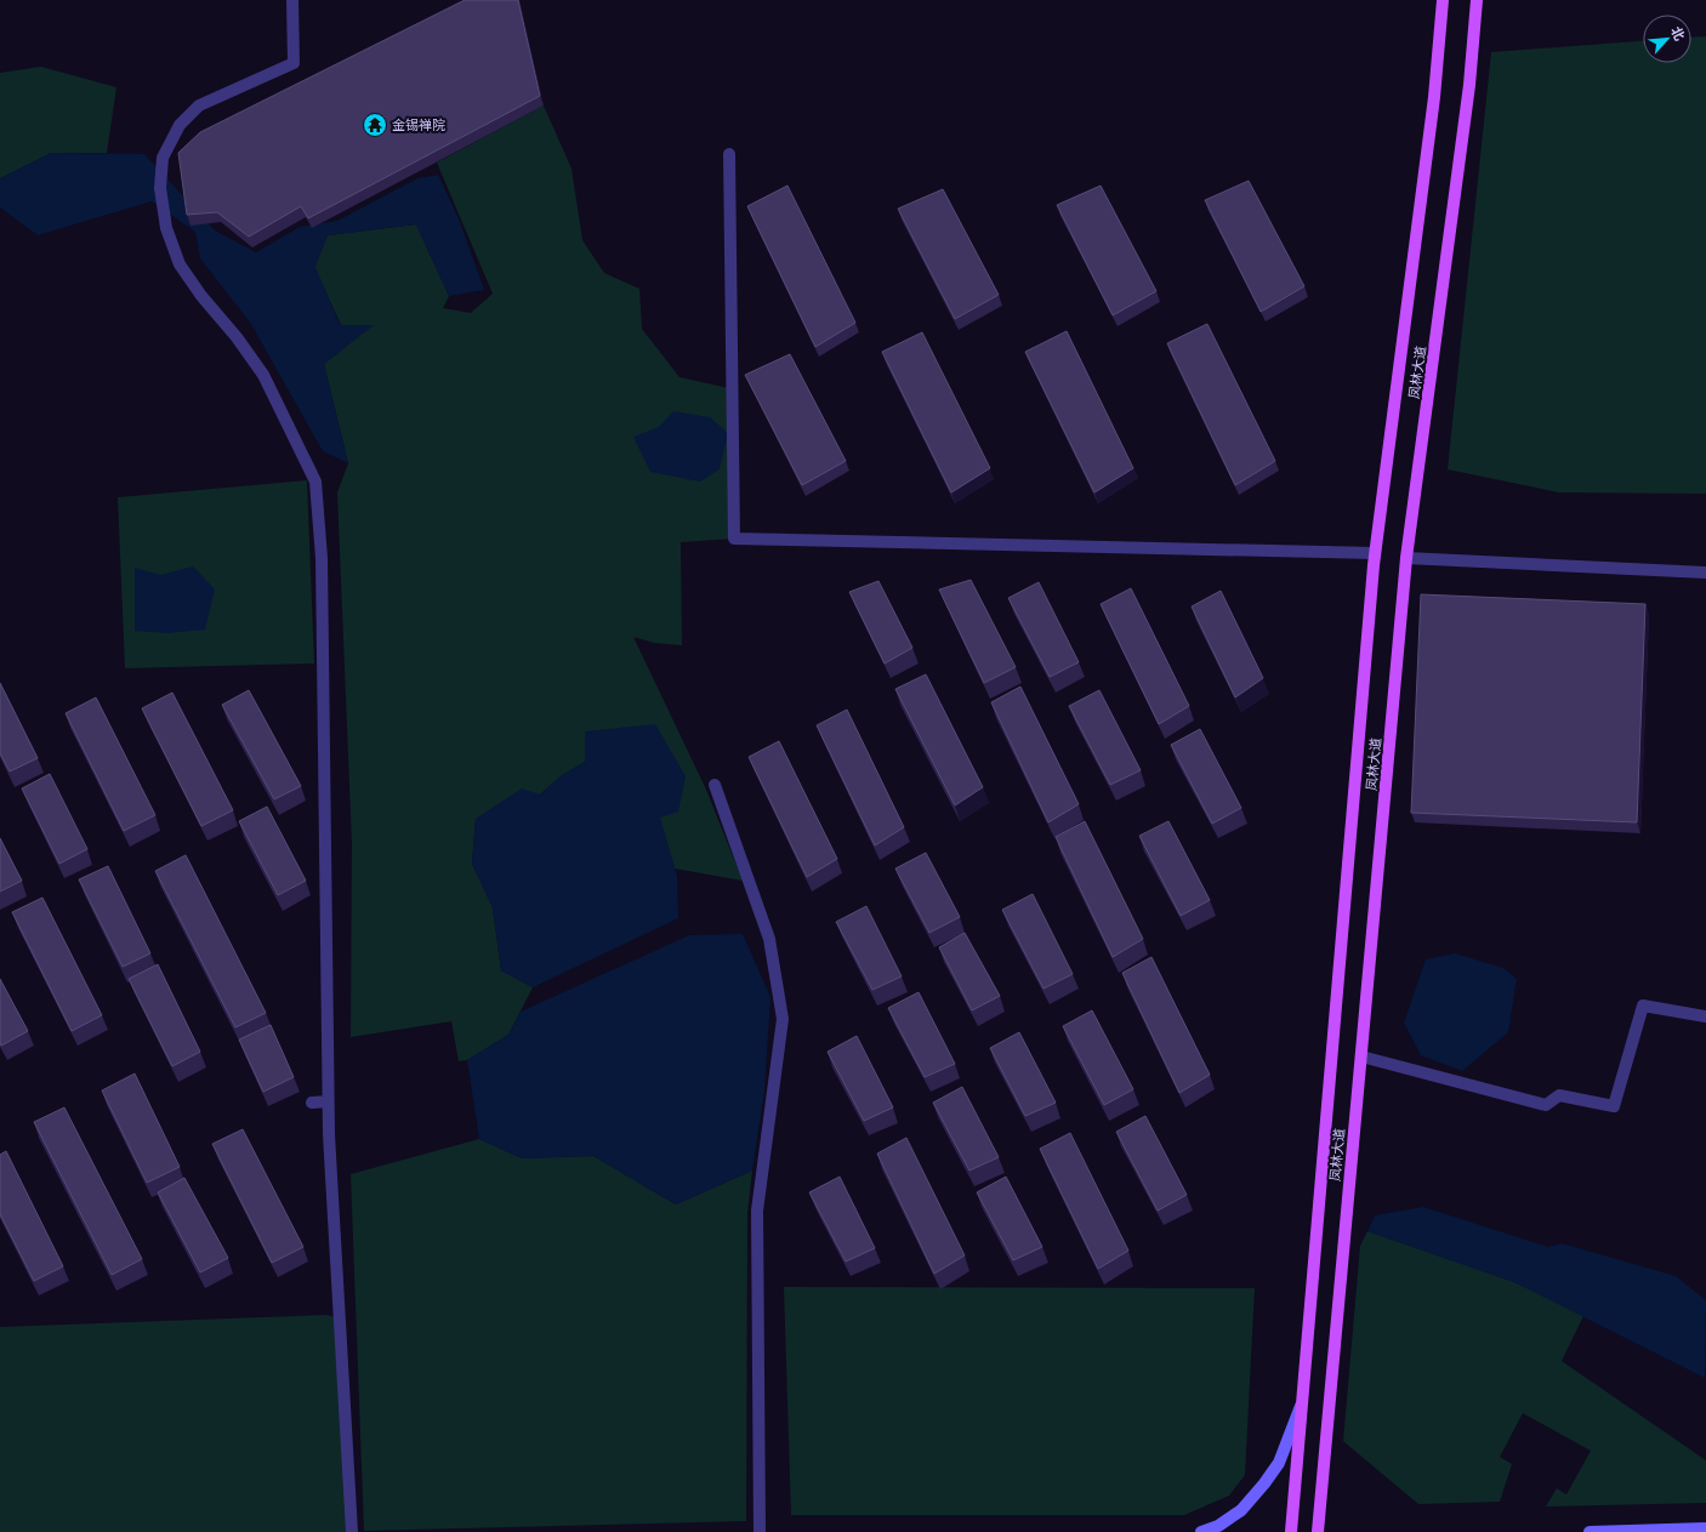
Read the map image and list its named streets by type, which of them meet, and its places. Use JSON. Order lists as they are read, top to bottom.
{
  "streets": {
    "main road": ["凤林大道"]
  },
  "places": {
    "temple": ["金锡禅院"]
  },
  "north": "top right"
}
